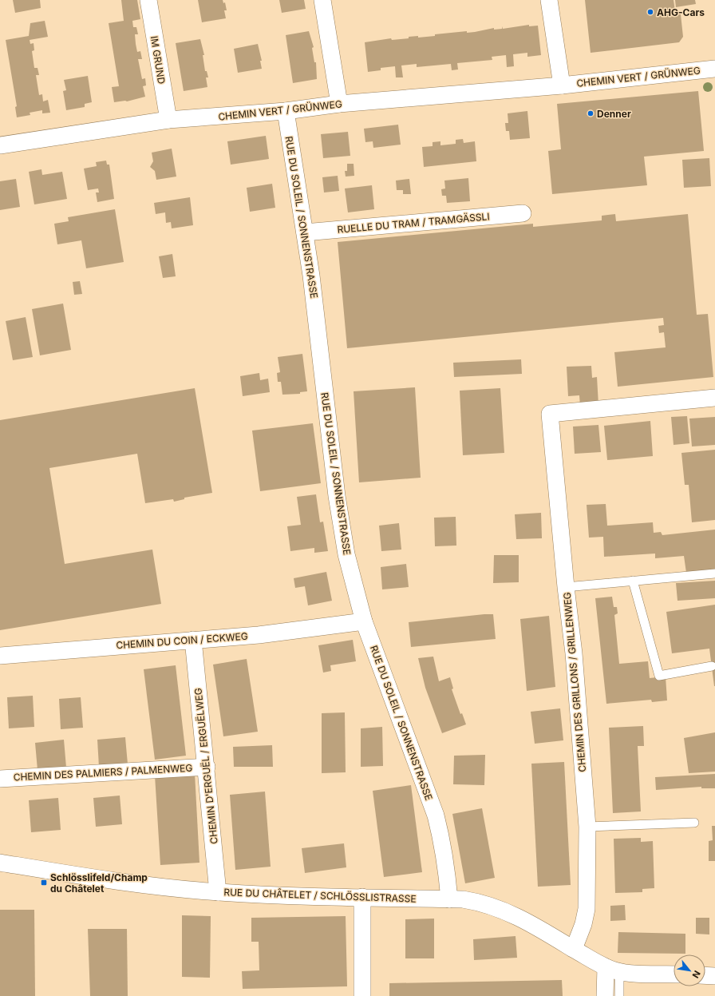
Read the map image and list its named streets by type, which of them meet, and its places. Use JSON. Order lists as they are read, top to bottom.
{
  "streets": {
    "street": [
      "IM GRUND",
      "CHEMIN VERT / GRÜNWEG",
      "RUE DU SOLEIL / SONNENSTRASSE",
      "RUELLE DU TRAM / TRAMGÄSSLI",
      "CHEMIN DU COIN / ECKWEG",
      "CHEMIN DES GRILLONS / GRILLENWEG",
      "CHEMIN D'ERGUËL / ERGUËLWEG",
      "CHEMIN DES PALMIERS / PALMENWEG",
      "RUE DU CHÂTELET / SCHLÖSSLISTRASSE"
    ]
  },
  "crossings": [
    ["IM GRUND", "CHEMIN VERT / GRÜNWEG"],
    ["CHEMIN VERT / GRÜNWEG", "RUE DU SOLEIL / SONNENSTRASSE"],
    ["RUE DU SOLEIL / SONNENSTRASSE", "RUELLE DU TRAM / TRAMGÄSSLI"],
    ["RUE DU SOLEIL / SONNENSTRASSE", "CHEMIN DU COIN / ECKWEG"],
    ["RUE DU SOLEIL / SONNENSTRASSE", "RUE DU CHÂTELET / SCHLÖSSLISTRASSE"],
    ["CHEMIN DU COIN / ECKWEG", "CHEMIN D'ERGUËL / ERGUËLWEG"],
    ["CHEMIN DES GRILLONS / GRILLENWEG", "RUE DU CHÂTELET / SCHLÖSSLISTRASSE"],
    ["CHEMIN D'ERGUËL / ERGUËLWEG", "CHEMIN DES PALMIERS / PALMENWEG"],
    ["CHEMIN D'ERGUËL / ERGUËLWEG", "RUE DU CHÂTELET / SCHLÖSSLISTRASSE"]
  ],
  "places": {
    "other": ["AHG-Cars", "Denner"],
    "transit": ["Schlösslifeld/Champ du Châtelet"]
  },
  "north": "bottom right"
}
